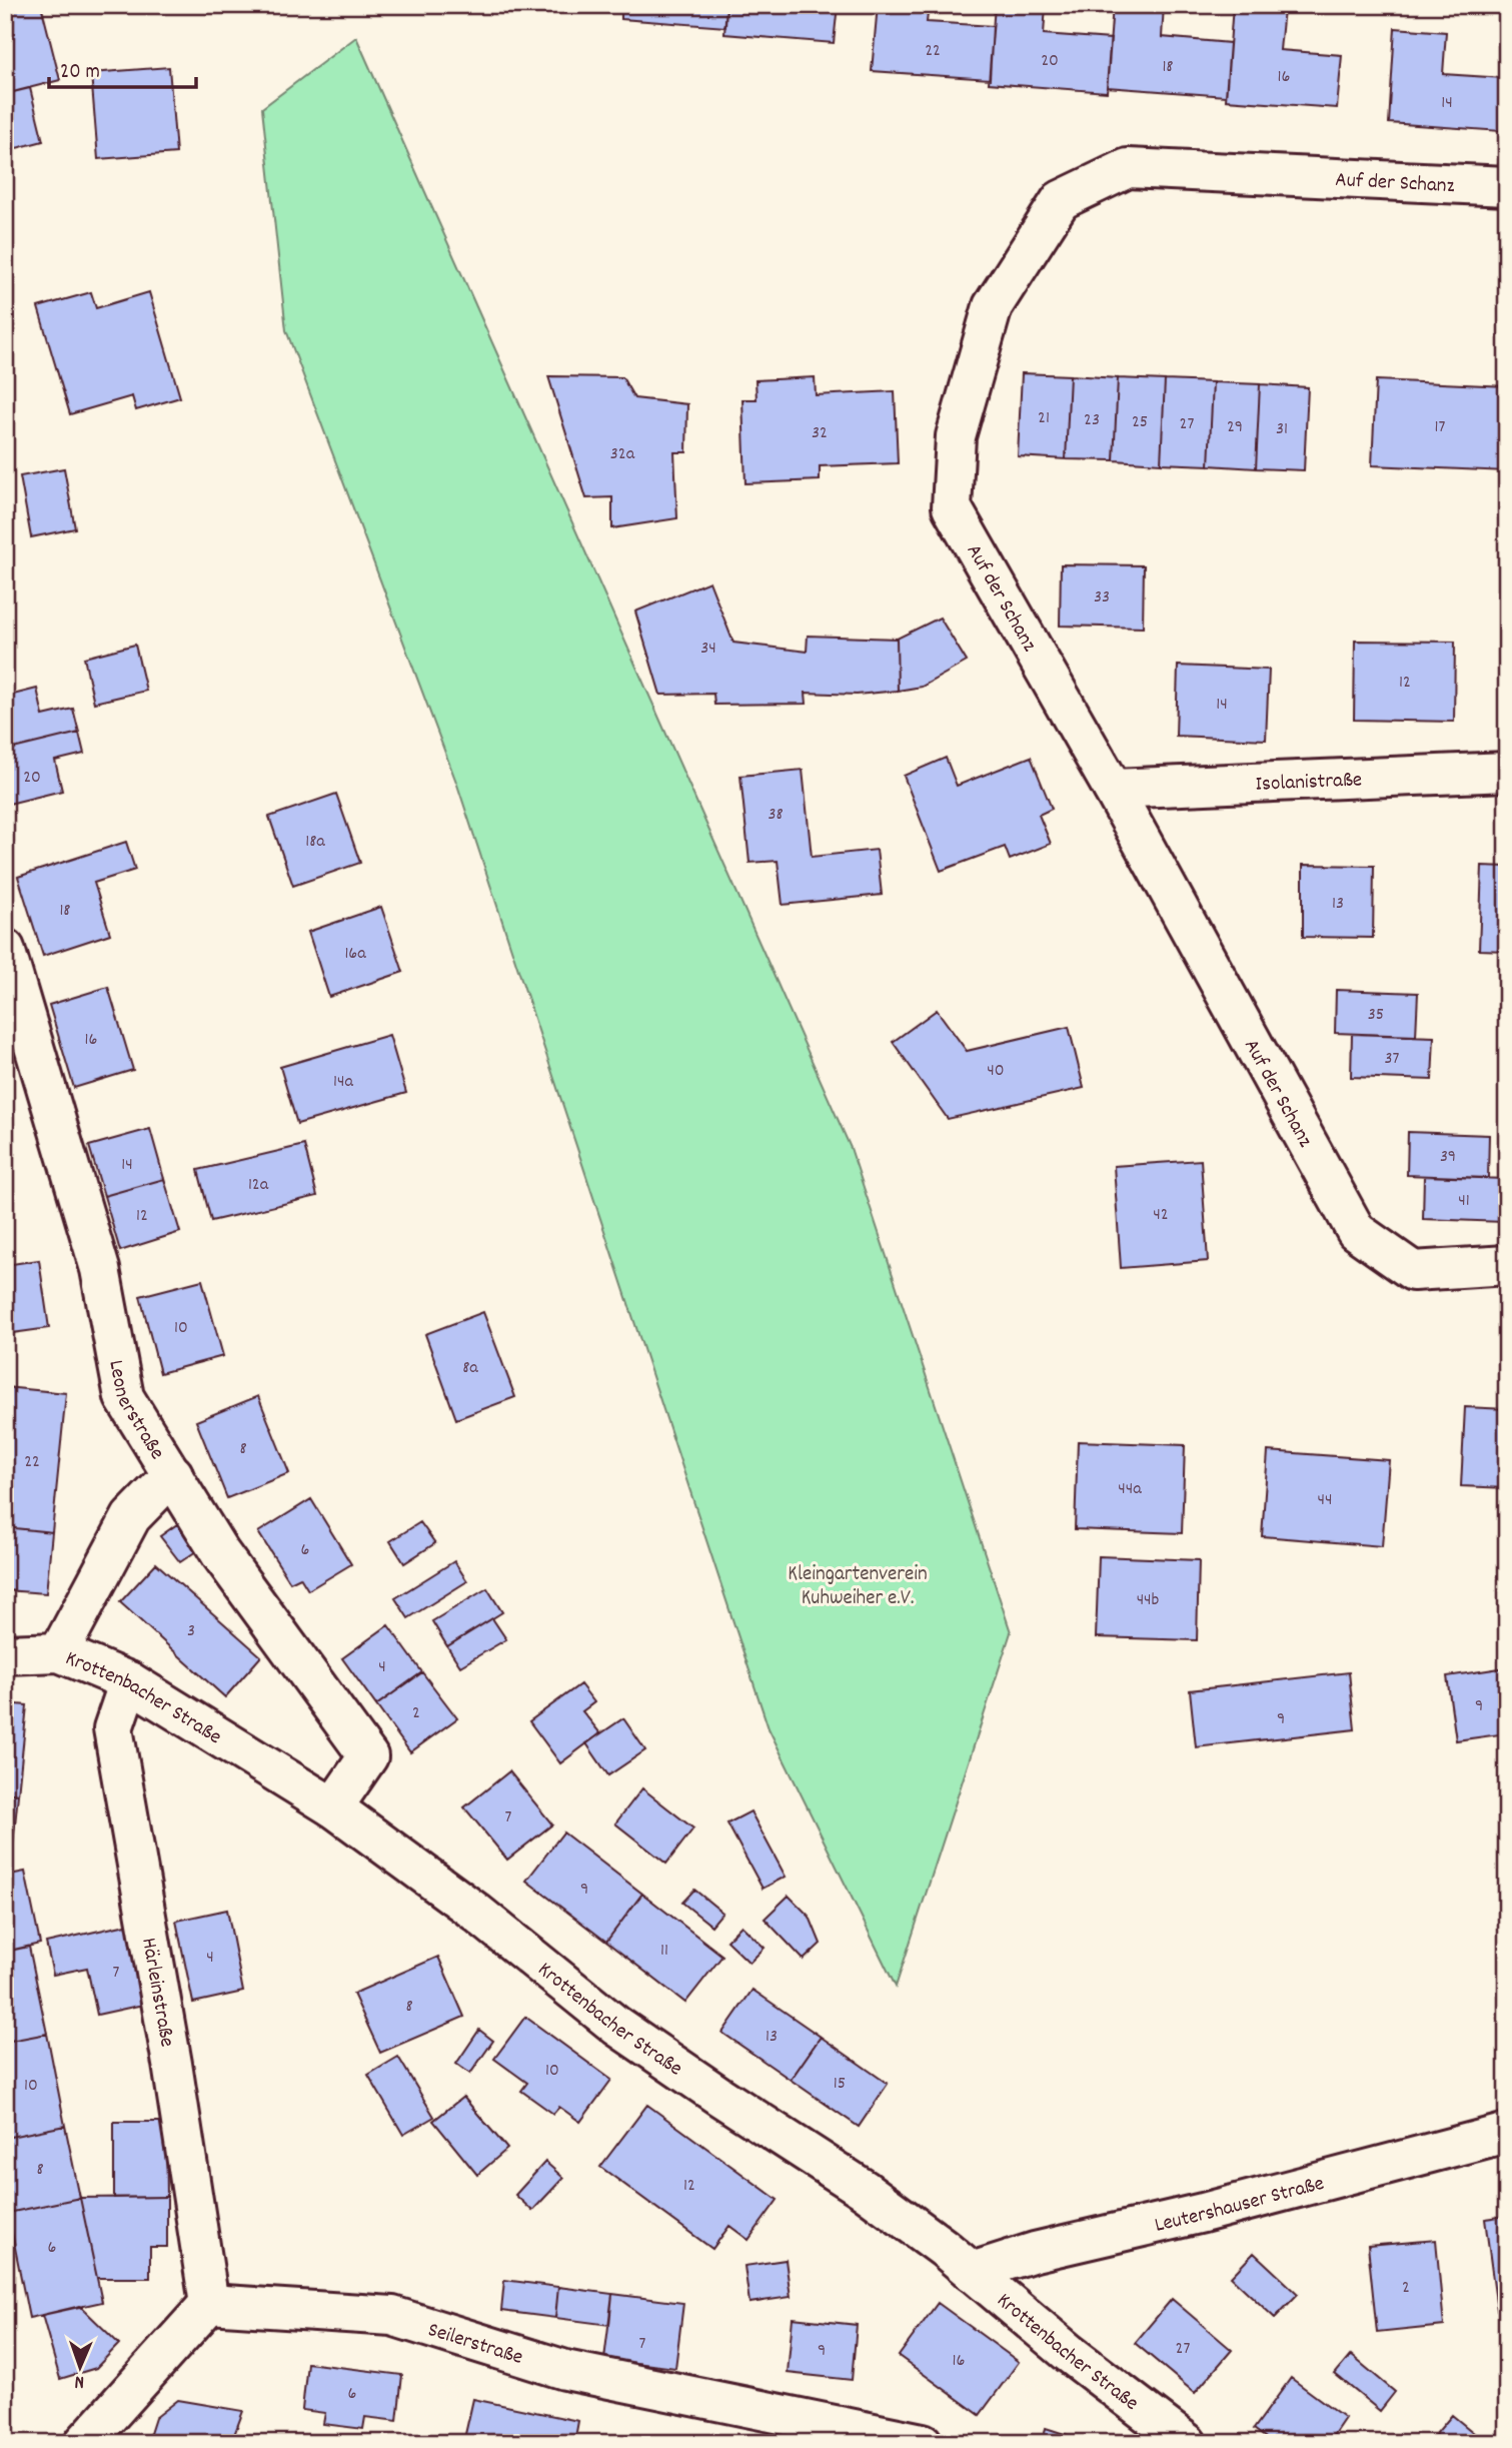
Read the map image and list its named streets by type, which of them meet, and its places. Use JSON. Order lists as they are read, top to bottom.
{
  "streets": {
    "street": [
      "Auf der Schanz",
      "Isolanistraße",
      "Leonerstraße",
      "Krottenbacher Straße",
      "Härleinstraße",
      "Leutershauser Straße",
      "Seilerstraße"
    ]
  },
  "crossings": [
    ["Auf der Schanz", "Isolanistraße"],
    ["Leonerstraße", "Krottenbacher Straße"],
    ["Krottenbacher Straße", "Härleinstraße"],
    ["Krottenbacher Straße", "Leutershauser Straße"],
    ["Härleinstraße", "Seilerstraße"]
  ],
  "parks": ["Kleingartenverein Kuhweiher e.V."],
  "house_numbers": [
    "22",
    "20",
    "18",
    "16",
    "14",
    "21",
    "23",
    "25",
    "27",
    "29",
    "17",
    "31",
    "32",
    "32a",
    "33",
    "34",
    "12",
    "14",
    "20",
    "38",
    "18a",
    "13",
    "18",
    "16a",
    "35",
    "16",
    "37",
    "40",
    "14a",
    "39",
    "14",
    "12a",
    "41",
    "42",
    "12",
    "10",
    "8a",
    "8",
    "22",
    "44a",
    "44",
    "6",
    "44b",
    "3",
    "4",
    "9",
    "2",
    "9",
    "7",
    "9",
    "11",
    "4",
    "7",
    "8",
    "13",
    "10",
    "15",
    "10",
    "8",
    "12",
    "6",
    "2",
    "7",
    "27",
    "9",
    "16",
    "6"
  ],
  "scale_bar": "20 m",
  "north": "bottom"
}
